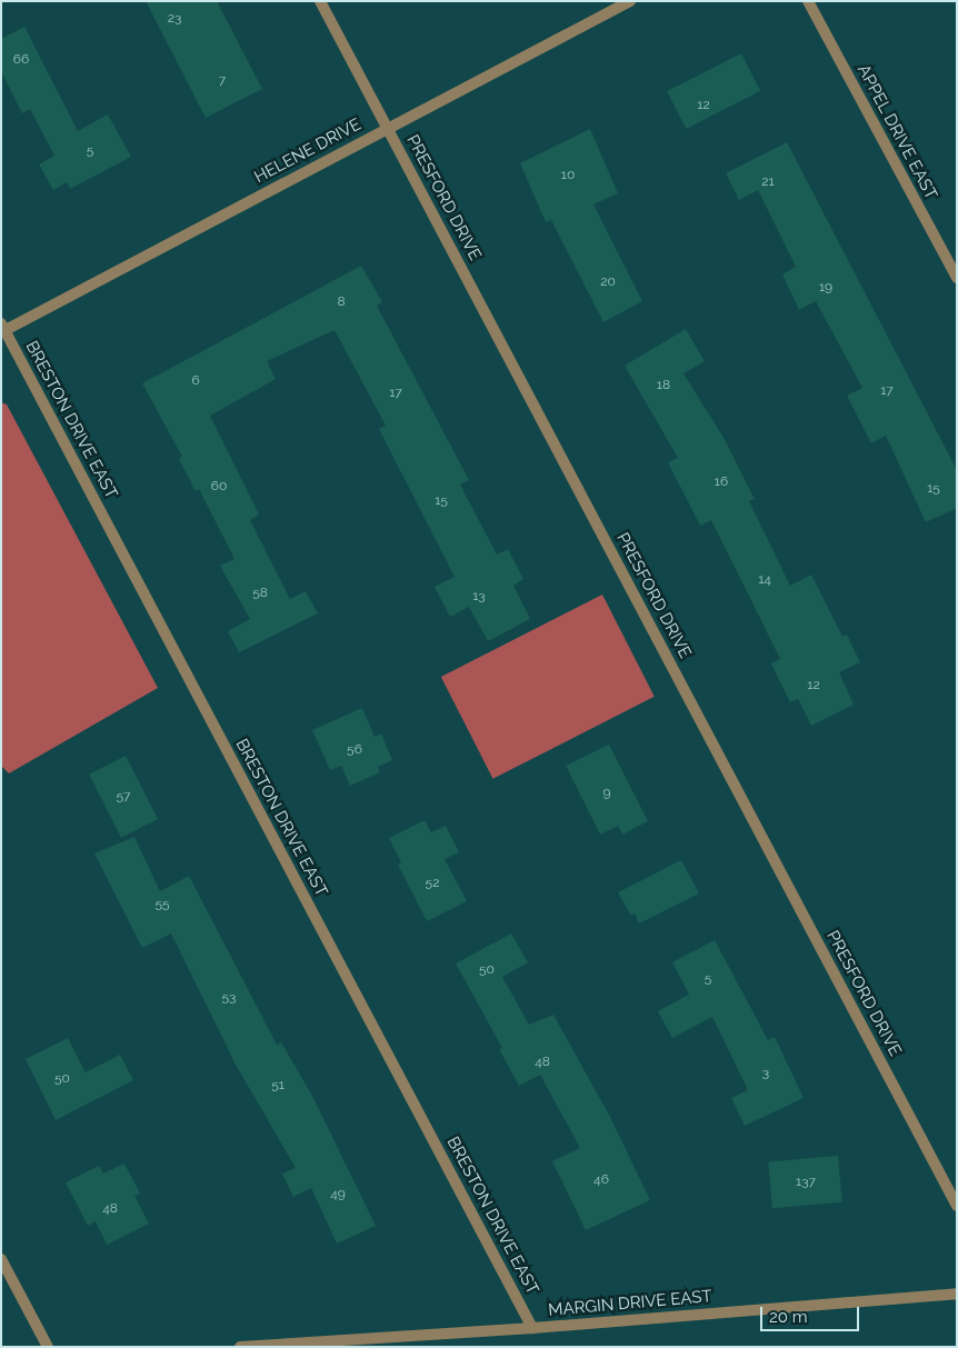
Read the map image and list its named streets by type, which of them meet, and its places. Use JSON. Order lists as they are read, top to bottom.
{
  "streets": {
    "street": [
      "APPEL DRIVE EAST",
      "HELENE DRIVE",
      "PRESFORD DRIVE",
      "BRESTON DRIVE EAST",
      "MARGIN DRIVE EAST"
    ]
  },
  "crossings": [
    ["HELENE DRIVE", "PRESFORD DRIVE"],
    ["HELENE DRIVE", "BRESTON DRIVE EAST"],
    ["BRESTON DRIVE EAST", "MARGIN DRIVE EAST"]
  ],
  "house_numbers": [
    "23",
    "66",
    "7",
    "12",
    "5",
    "10",
    "21",
    "20",
    "19",
    "8",
    "6",
    "18",
    "17",
    "17",
    "16",
    "60",
    "15",
    "15",
    "14",
    "58",
    "13",
    "12",
    "56",
    "9",
    "57",
    "52",
    "55",
    "50",
    "5",
    "53",
    "48",
    "3",
    "50",
    "51",
    "46",
    "137",
    "49",
    "48"
  ],
  "scale_bar": "20 m"
}
